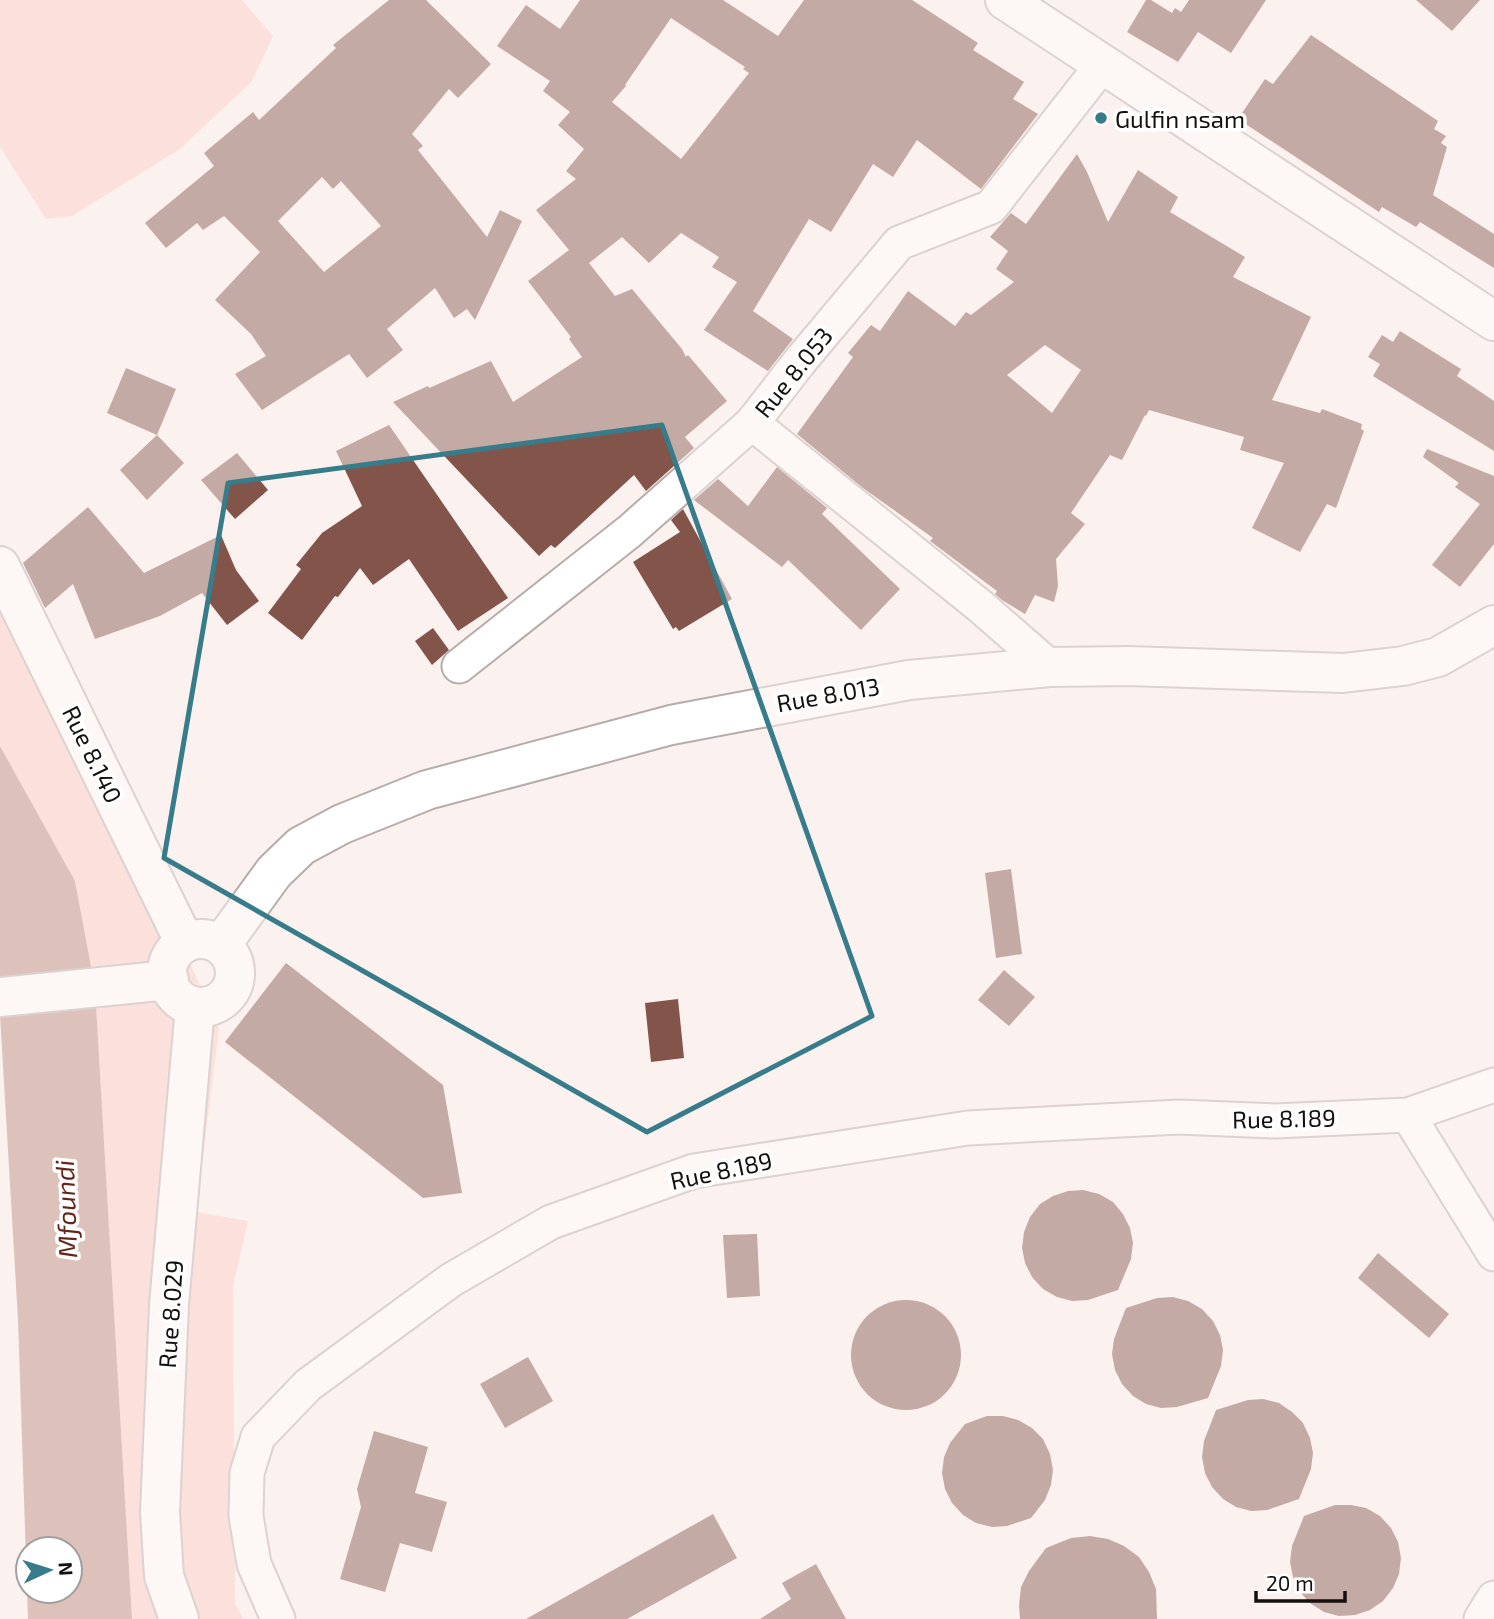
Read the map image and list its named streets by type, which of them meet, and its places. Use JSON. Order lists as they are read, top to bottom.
{
  "streets": {
    "main road": ["Rue 8.013", "Rue 8.140", "Rue 8.029"],
    "street": ["Rue 8.053", "Rue 8.189"]
  },
  "crossings": [
    ["Rue 8.013", "Rue 8.140"],
    ["Rue 8.013", "Rue 8.029"],
    ["Rue 8.140", "Rue 8.029"]
  ],
  "water": ["Mfoundi"],
  "places": ["Gulfin nsam"],
  "scale_bar": "20 m",
  "north": "right"
}
